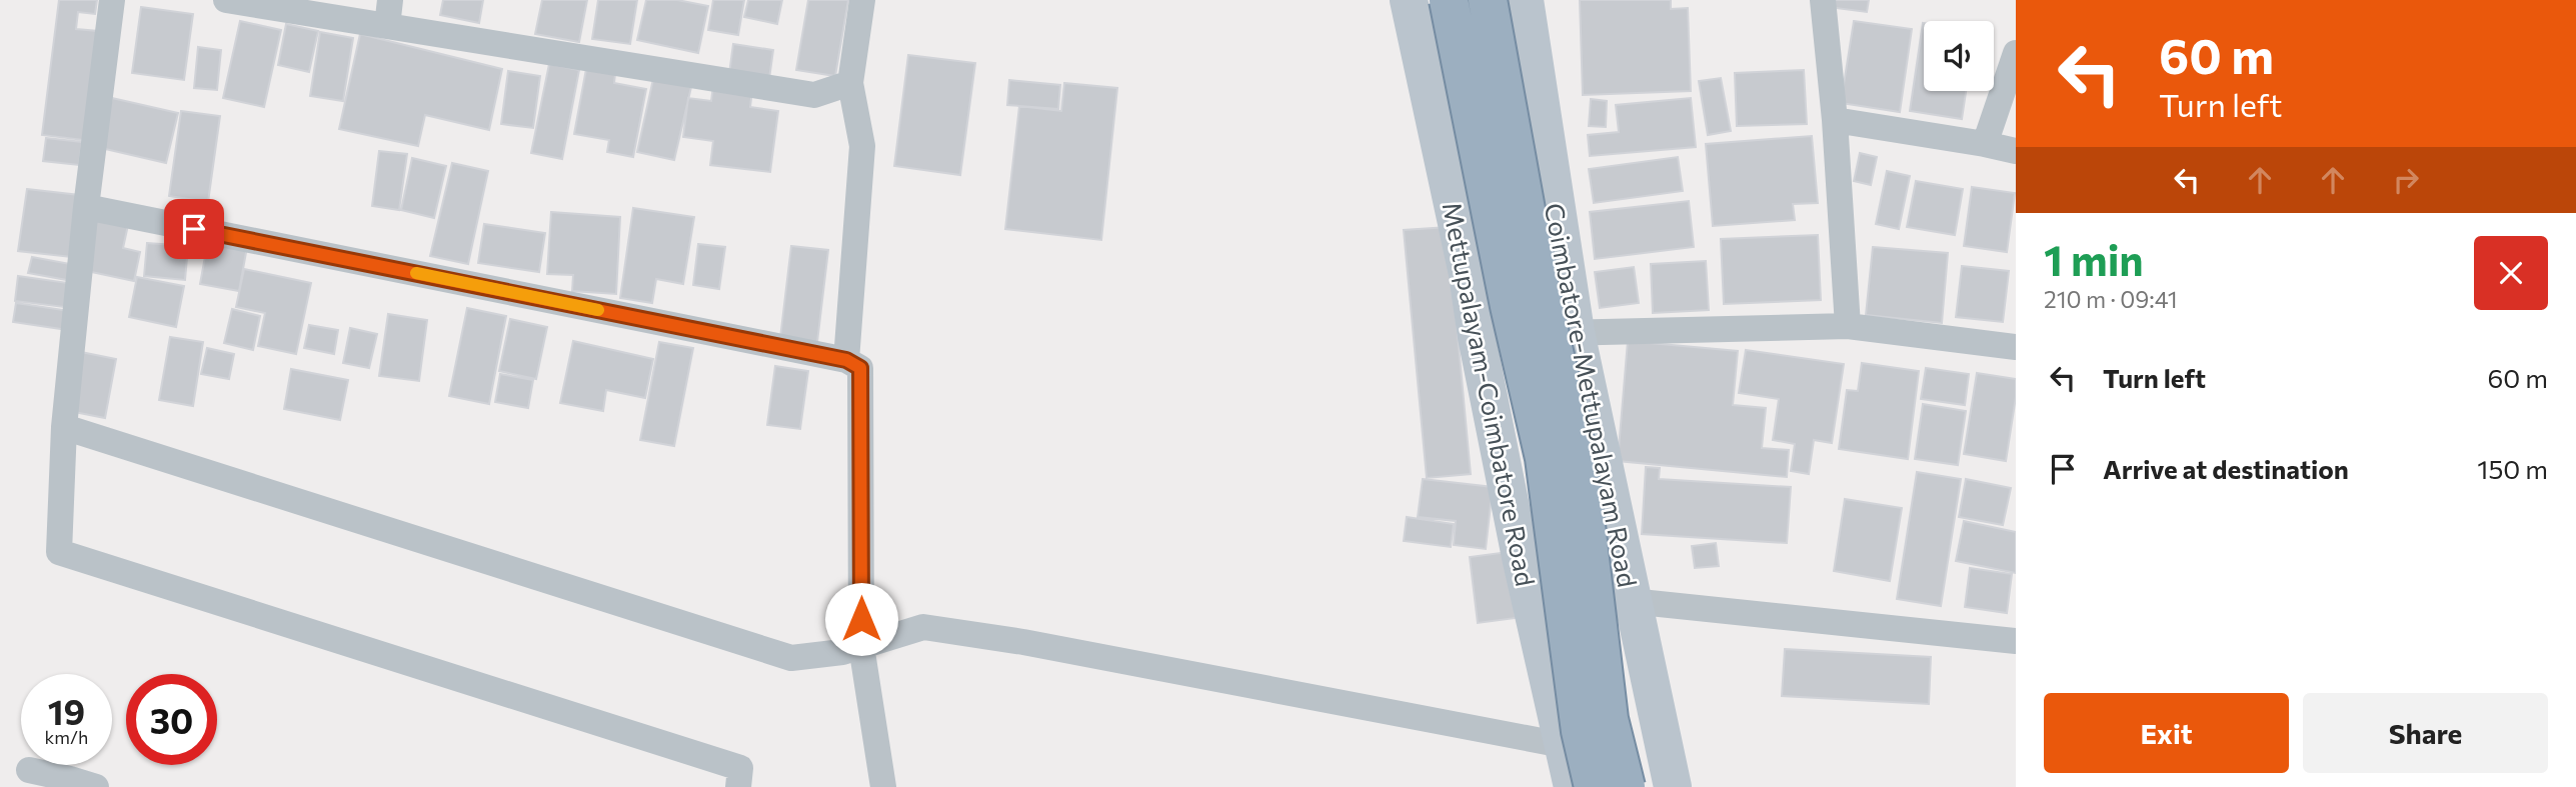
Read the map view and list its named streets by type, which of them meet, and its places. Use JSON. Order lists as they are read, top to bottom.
{
  "streets": {
    "main road": ["Mettupalayam-Coimbatore Road", "Coimbatore-Mettupalayam Road"]
  },
  "page": {
    "turn": ["60 m", "Turn left"],
    "heading": ["1 min", "210 m · 09:41"],
    "list": [
      {
        "name": "Turn left",
        "value": "60 m"
      },
      {
        "name": "Arrive at destination",
        "value": "150 m"
      }
    ],
    "speed": "19 km/h",
    "limit": "30",
    "buttons": ["Exit", "Share"]
  }
}
